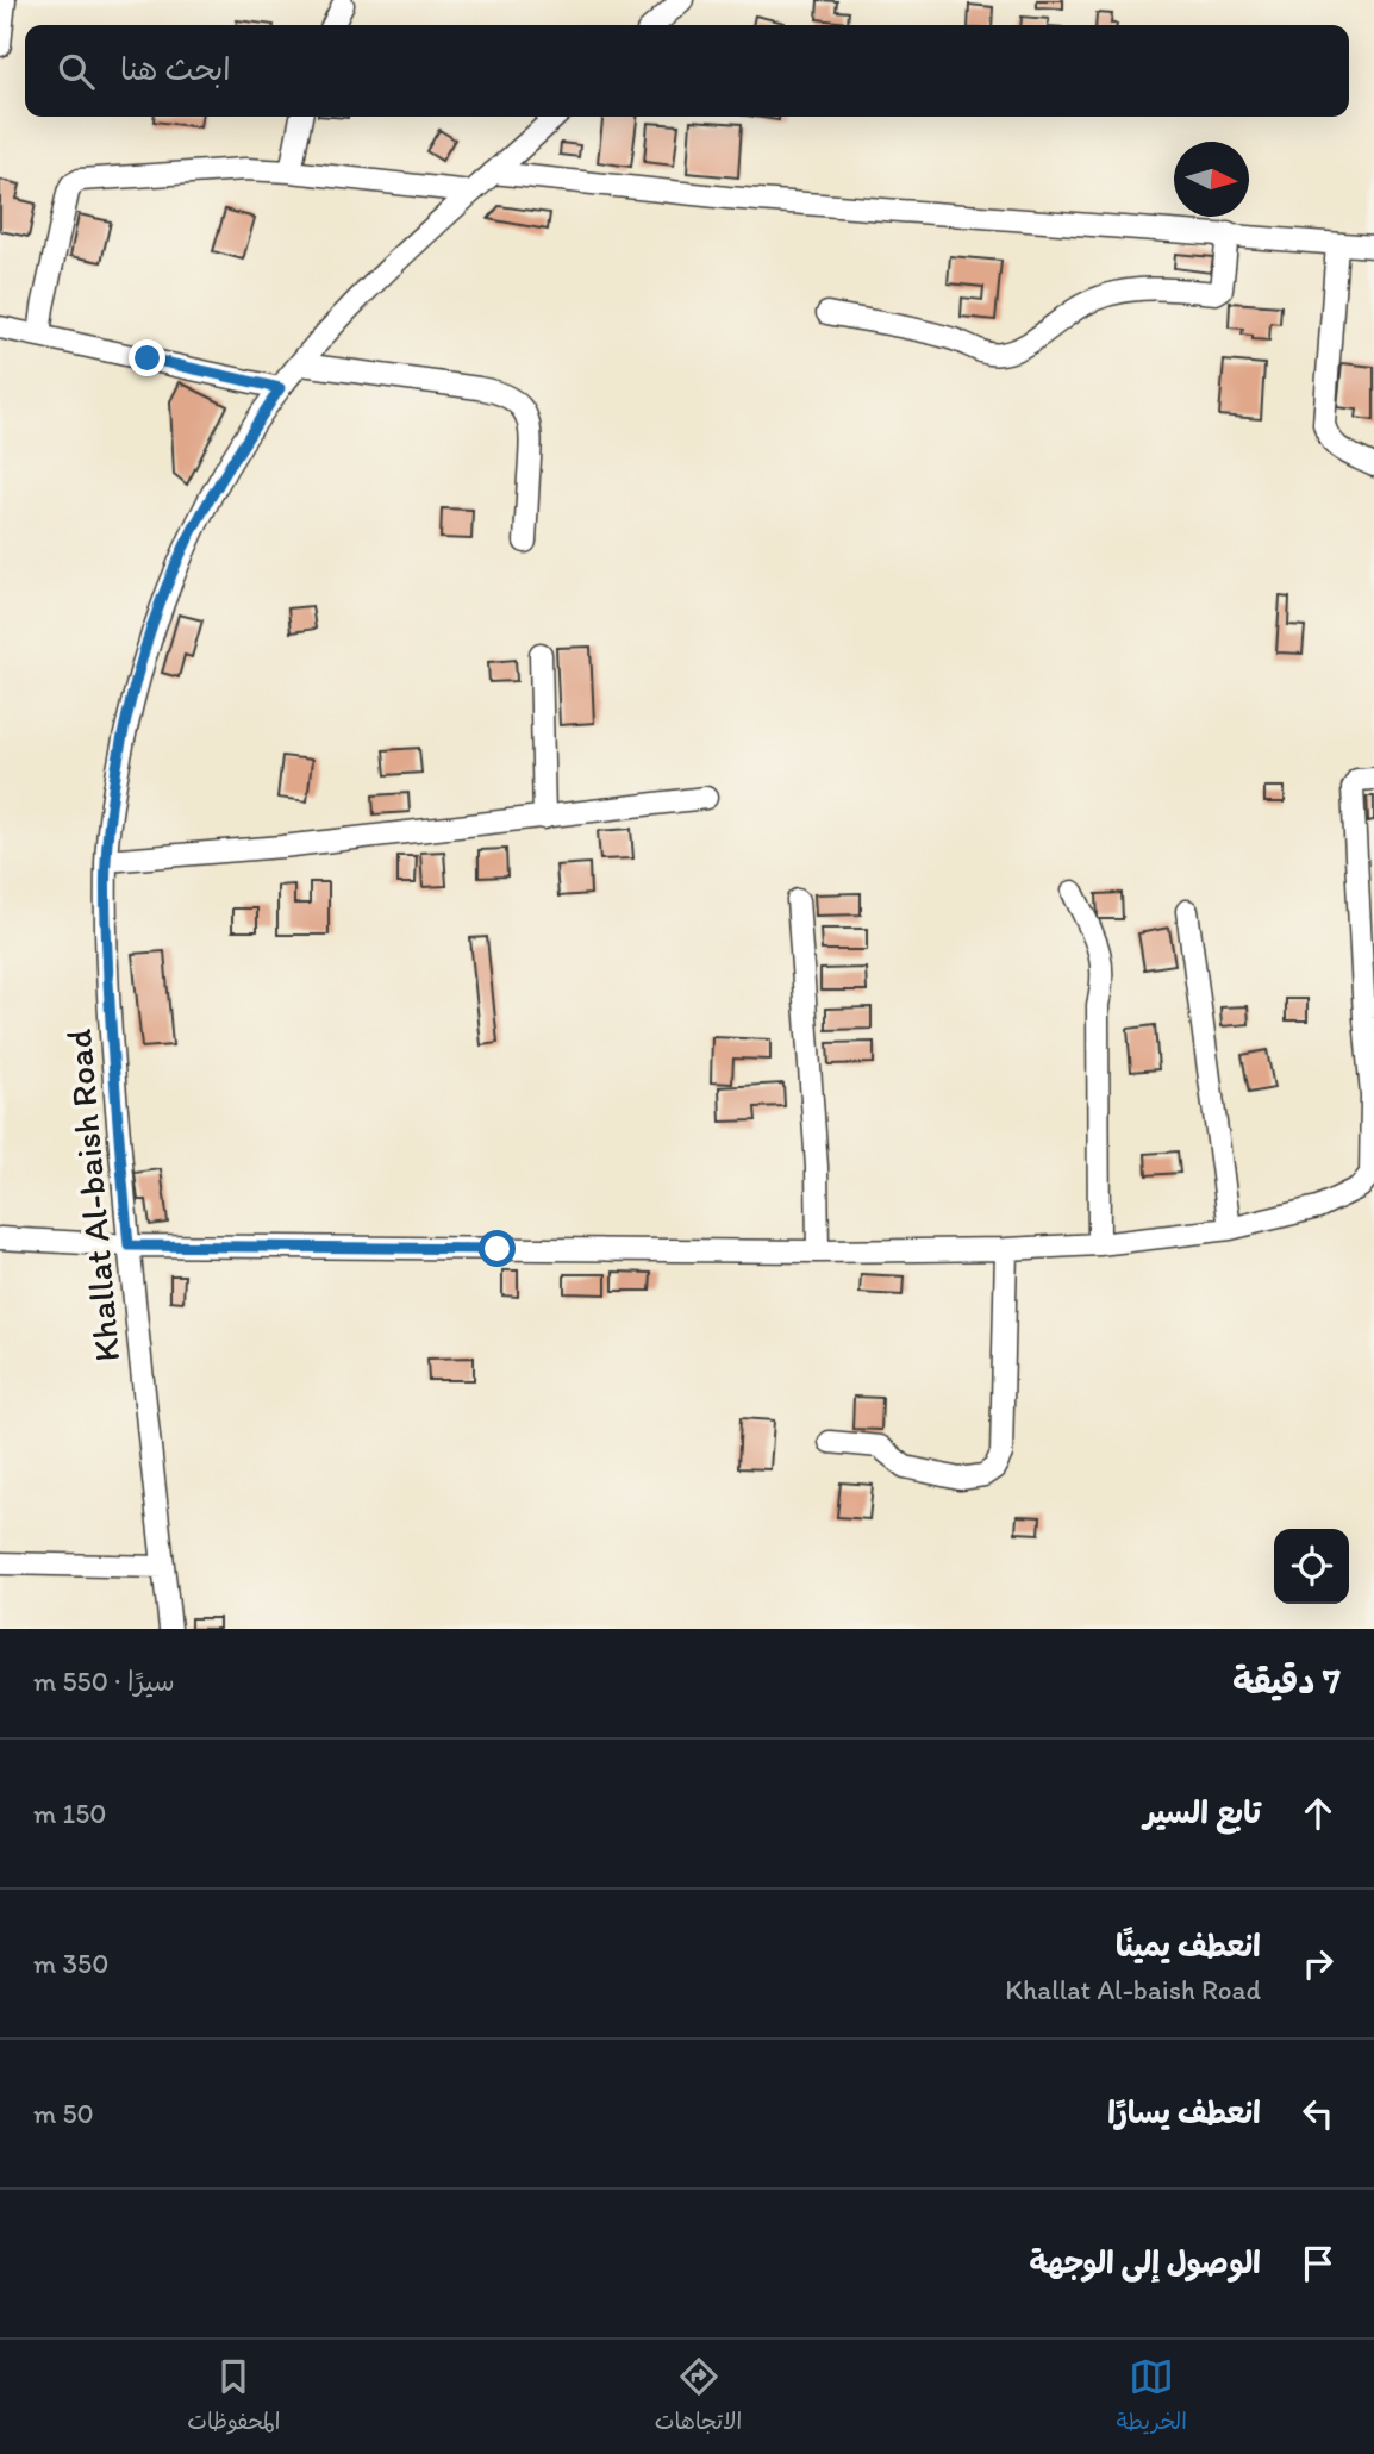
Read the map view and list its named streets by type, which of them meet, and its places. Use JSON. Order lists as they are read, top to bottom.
{
  "streets": {
    "street": ["Khallat Al-baish Road"]
  },
  "north": "right",
  "page": {
    "search": "ابحث هنا",
    "heading": ["7 دقيقة", "سيرًا · 550 m"],
    "list": [
      ["تابع السير", "150 m"],
      ["انعطف يمينًا", "Khallat Al-baish Road", "350 m"],
      ["انعطف يسارًا", "50 m"],
      "الوصول إلى الوجهة"
    ],
    "nav": ["الخريطة", "الاتجاهات", "المحفوظات"]
  }
}
